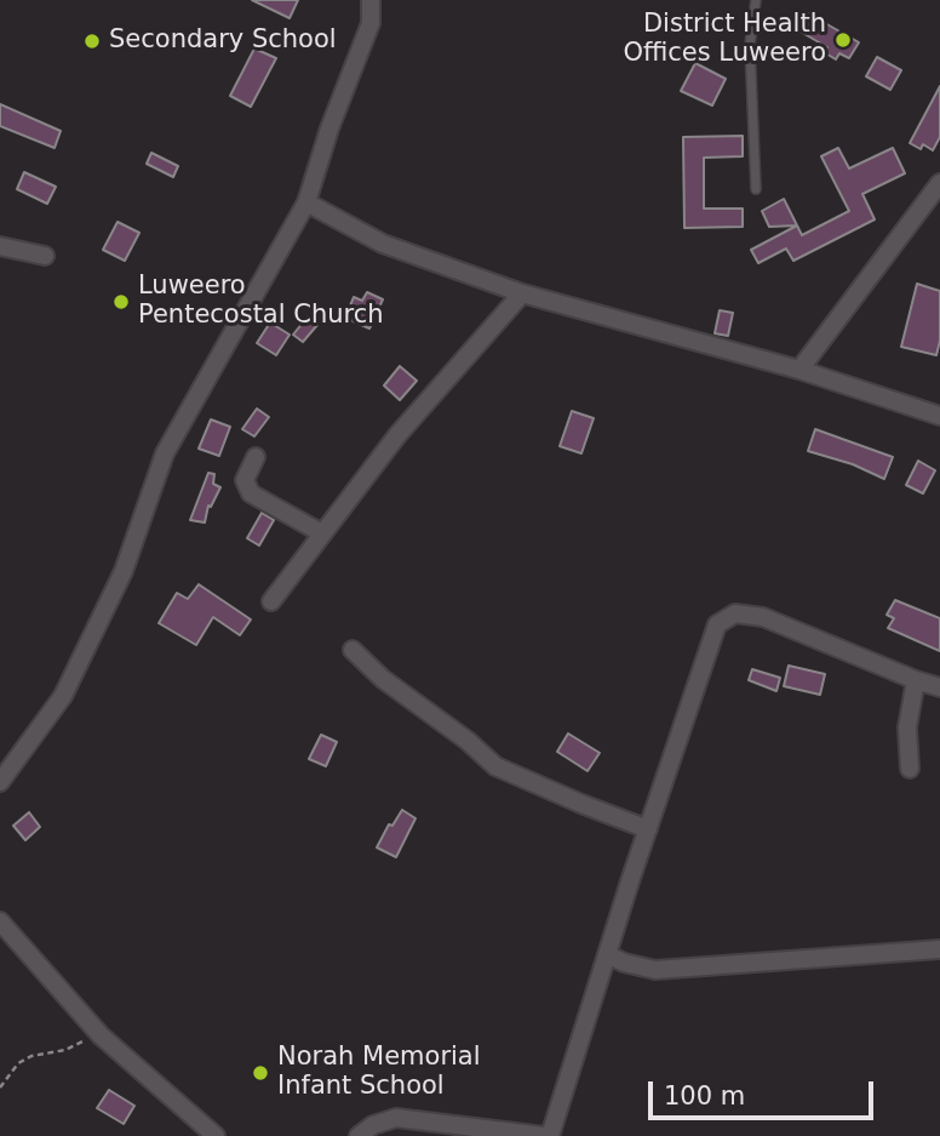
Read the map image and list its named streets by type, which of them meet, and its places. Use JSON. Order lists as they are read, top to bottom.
{
  "places": [
    "District Health Offices Luweero",
    "Secondary School",
    "Luweero Pentecostal Church",
    "Norah Memorial Infant School"
  ],
  "scale_bar": "100 m"
}
